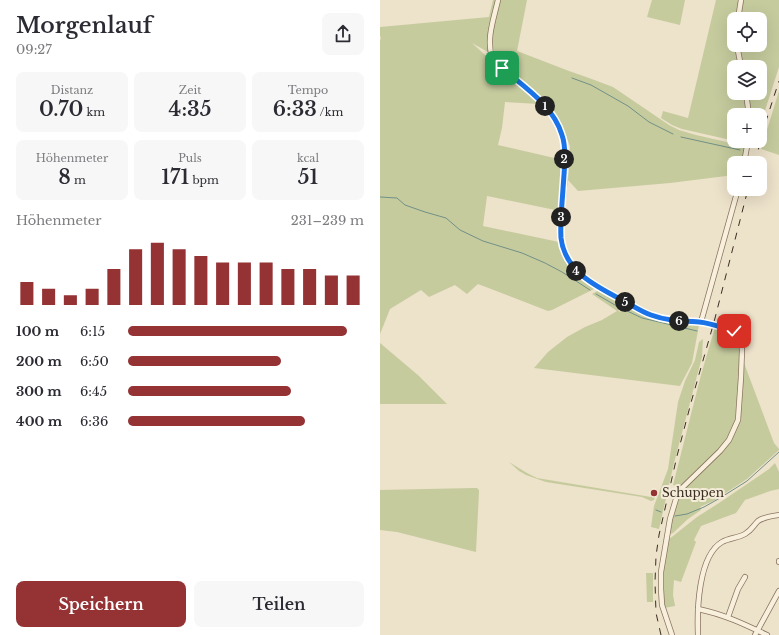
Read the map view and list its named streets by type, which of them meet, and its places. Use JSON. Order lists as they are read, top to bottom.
{
  "places": ["Schuppen"],
  "page": {
    "heading": ["Morgenlauf", "09:27"],
    "map_buttons": ["+", "−"],
    "stats": [
      ["Distanz", "0.70 km"],
      ["Zeit", "4:35"],
      ["Tempo", "6:33 /km"],
      ["Höhenmeter", "8 m"],
      ["Puls", "171 bpm"],
      ["kcal", "51"]
    ],
    "pins": [
      "1",
      "2",
      "3",
      "4",
      "5",
      "6"
    ],
    "chart": ["Höhenmeter", "231–239 m"],
    "list": [
      {
        "name": "100 m",
        "note": "6:15"
      },
      {
        "name": "200 m",
        "note": "6:50"
      },
      {
        "name": "300 m",
        "note": "6:45"
      },
      {
        "name": "400 m",
        "note": "6:36"
      }
    ],
    "buttons": ["Speichern", "Teilen"]
  }
}
